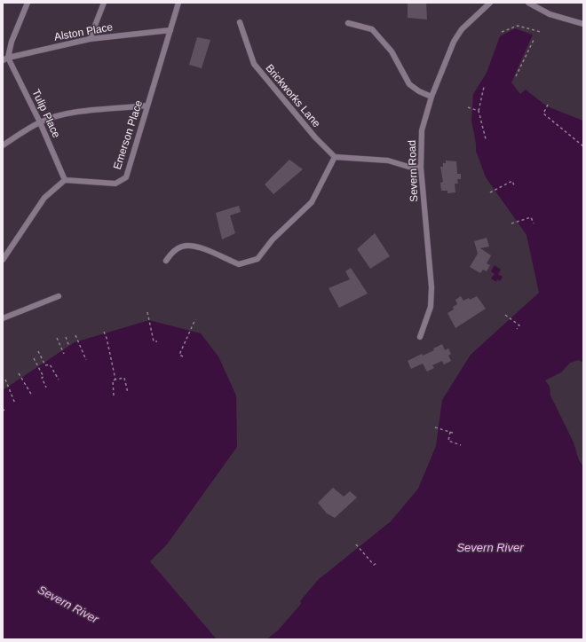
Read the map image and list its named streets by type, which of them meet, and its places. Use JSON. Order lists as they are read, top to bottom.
{
  "streets": {
    "street": [
      "Alston Place",
      "Brickworks Lane",
      "Tulip Place",
      "Emerson Place",
      "Severn Road"
    ]
  },
  "crossings": [
    ["Alston Place", "Tulip Place"],
    ["Alston Place", "Emerson Place"],
    ["Tulip Place", "Emerson Place"]
  ],
  "water": ["Severn River"]
}
